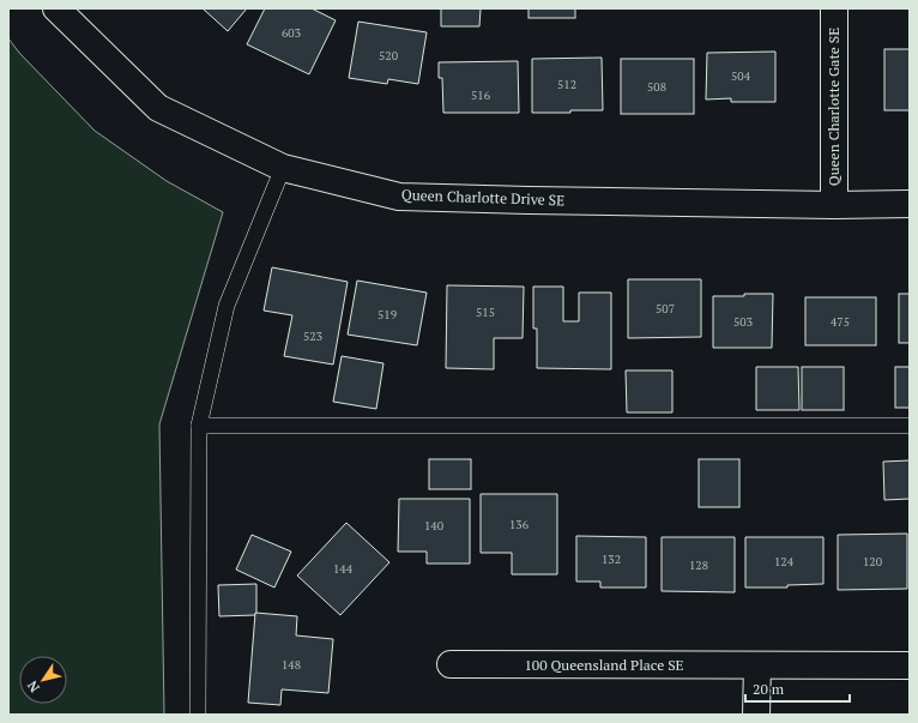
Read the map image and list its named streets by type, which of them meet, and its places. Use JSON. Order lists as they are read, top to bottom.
{
  "streets": {
    "street": ["Queen Charlotte Gate SE", "Queen Charlotte Drive SE", "100 Queensland Place SE"]
  },
  "crossings": [
    ["Queen Charlotte Gate SE", "Queen Charlotte Drive SE"]
  ],
  "house_numbers": [
    "603",
    "520",
    "504",
    "512",
    "508",
    "516",
    "507",
    "515",
    "519",
    "503",
    "475",
    "523",
    "136",
    "140",
    "132",
    "124",
    "120",
    "128",
    "144",
    "148"
  ],
  "scale_bar": "20 m",
  "north": "bottom left"
}
